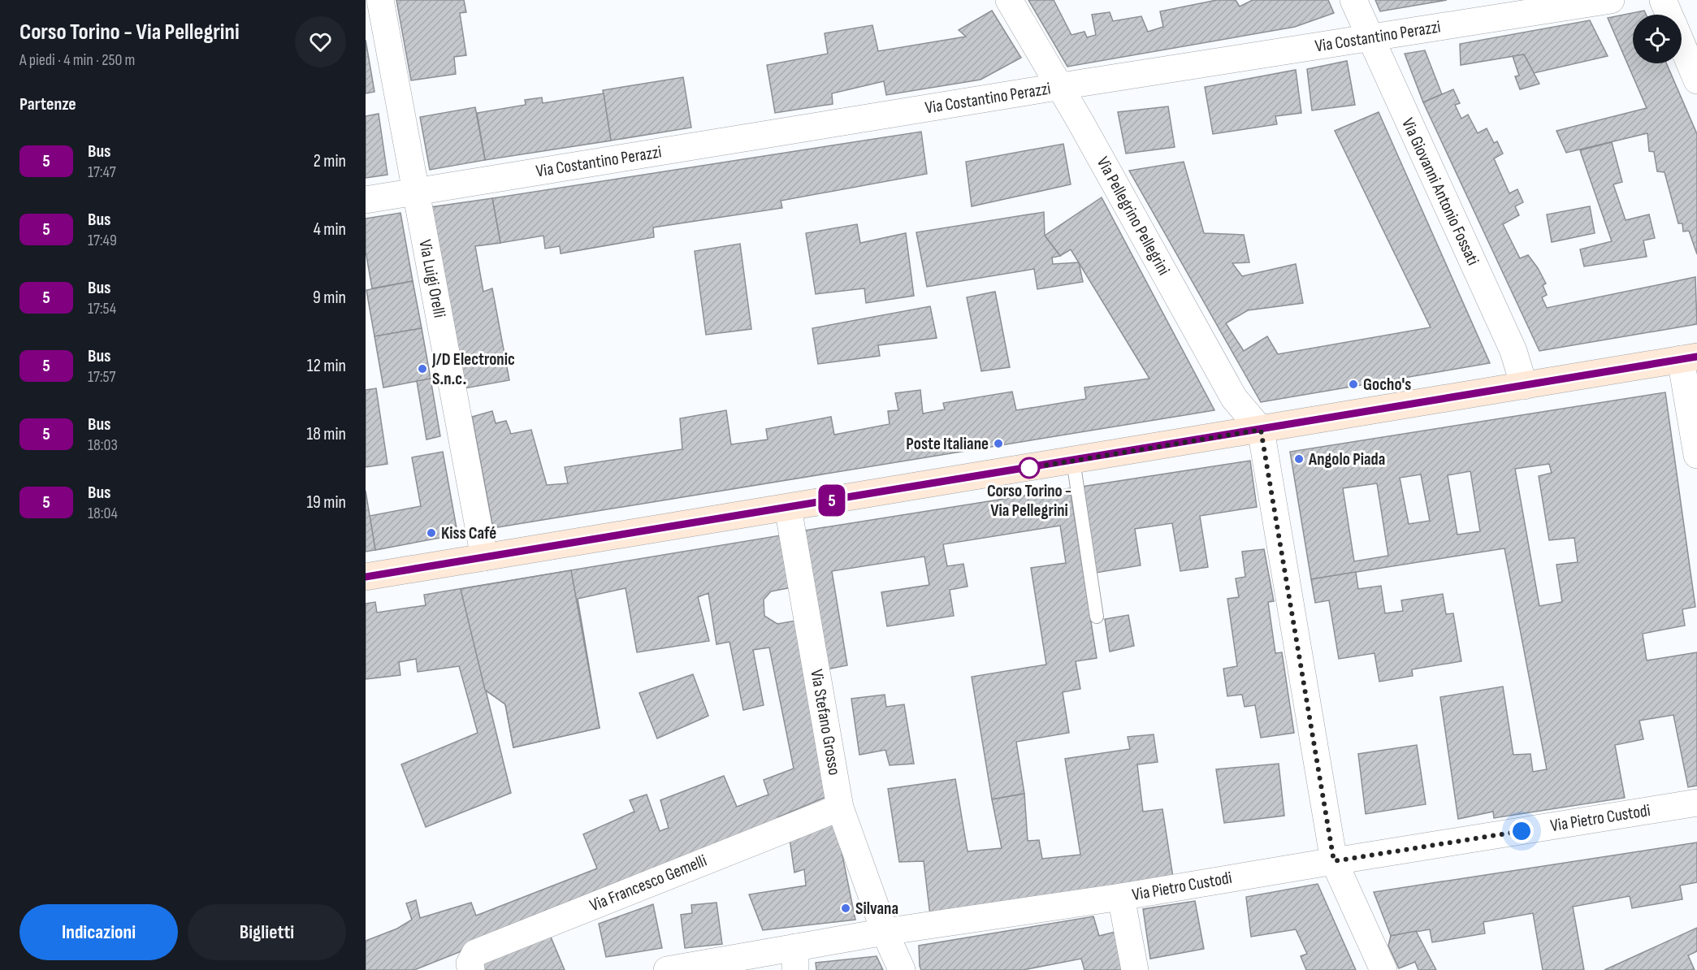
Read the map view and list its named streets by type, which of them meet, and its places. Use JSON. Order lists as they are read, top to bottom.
{
  "streets": {
    "street": [
      "Via Costantino Perazzi",
      "Via Giovanni Antonio Fossati",
      "Via Pellegrino Pellegrini",
      "Via Luigi Orelli",
      "Via Stefano Grosso",
      "Via Pietro Custodi",
      "Via Francesco Gemelli"
    ]
  },
  "crossings": [
    ["Via Costantino Perazzi", "Via Giovanni Antonio Fossati"],
    ["Via Costantino Perazzi", "Via Pellegrino Pellegrini"],
    ["Via Costantino Perazzi", "Via Luigi Orelli"],
    ["Via Stefano Grosso", "Via Pietro Custodi"],
    ["Via Stefano Grosso", "Via Francesco Gemelli"]
  ],
  "places": [
    "J/D Electronic S.n.c.",
    "Gocho's",
    "Poste Italiane",
    "Angolo Piada",
    "Corso Torino - Via Pellegrini",
    "Kiss Café",
    "Silvana"
  ],
  "lines": ["bus line 5"],
  "page": {
    "heading": [
      ["Corso Torino - Via Pellegrini", "A piedi · 4 min · 250 m"],
      "Partenze"
    ],
    "on_map": "5",
    "list": [
      {
        "mark": "5",
        "name": "Bus",
        "note": "17:47",
        "value": "2 min"
      },
      {
        "mark": "5",
        "name": "Bus",
        "note": "17:49",
        "value": "4 min"
      },
      {
        "mark": "5",
        "name": "Bus",
        "note": "17:54",
        "value": "9 min"
      },
      {
        "mark": "5",
        "name": "Bus",
        "note": "17:57",
        "value": "12 min"
      },
      {
        "mark": "5",
        "name": "Bus",
        "note": "18:03",
        "value": "18 min"
      },
      {
        "mark": "5",
        "name": "Bus",
        "note": "18:04",
        "value": "19 min"
      }
    ],
    "buttons": ["Indicazioni", "Biglietti"]
  }
}
